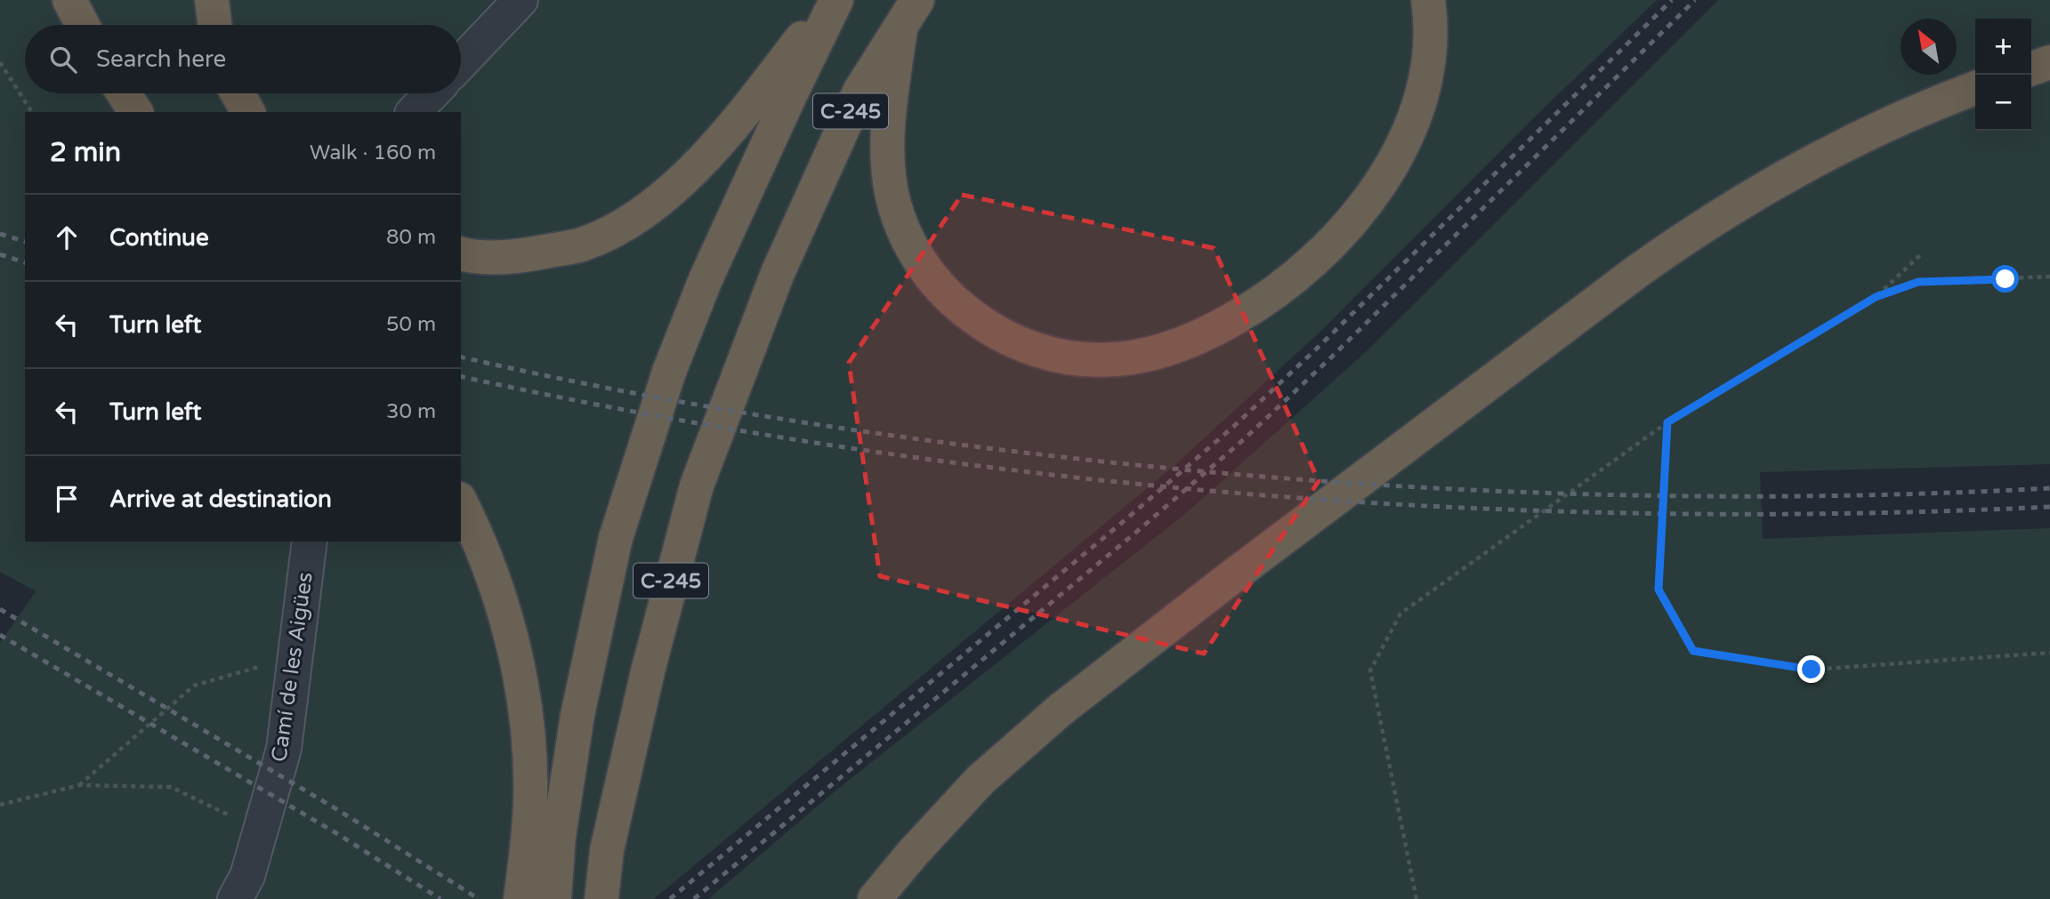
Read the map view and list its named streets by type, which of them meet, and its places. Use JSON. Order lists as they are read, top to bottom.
{
  "streets": {
    "highway": ["C-245"],
    "street": ["Camí de les Aigües"]
  },
  "north": "top left",
  "page": {
    "map_buttons": ["+", "−"],
    "search": "Search here",
    "heading": ["2 min", "Walk · 160 m"],
    "list": [
      ["Continue", "80 m"],
      ["Turn left", "50 m"],
      ["Turn left", "30 m"],
      "Arrive at destination"
    ]
  }
}
